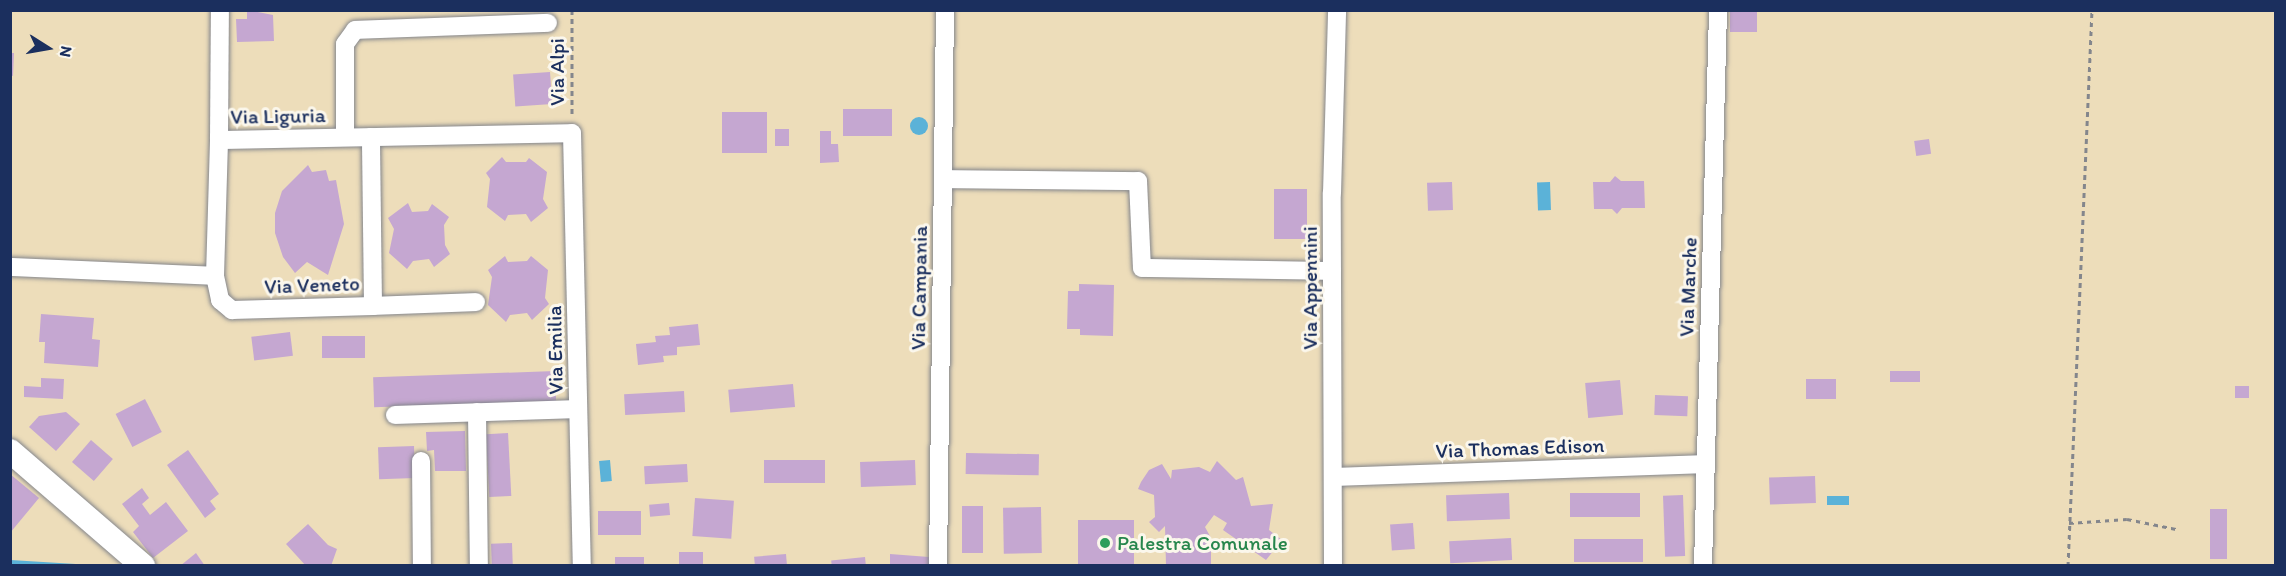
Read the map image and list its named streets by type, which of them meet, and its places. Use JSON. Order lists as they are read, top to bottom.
{
  "streets": {
    "street": [
      "Via Liguria",
      "Via Veneto",
      "Via Marche",
      "Via Campania",
      "Via Appennini",
      "Via Emilia",
      "Via Thomas Edison"
    ],
    "path": ["Via Alpi"]
  },
  "crossings": [
    ["Via Alpi", "Via Liguria"],
    ["Via Alpi", "Via Emilia"],
    ["Via Liguria", "Via Veneto"],
    ["Via Liguria", "Via Emilia"],
    ["Via Marche", "Via Thomas Edison"],
    ["Via Appennini", "Via Thomas Edison"]
  ],
  "places": ["Palestra Comunale"],
  "north": "right"
}
